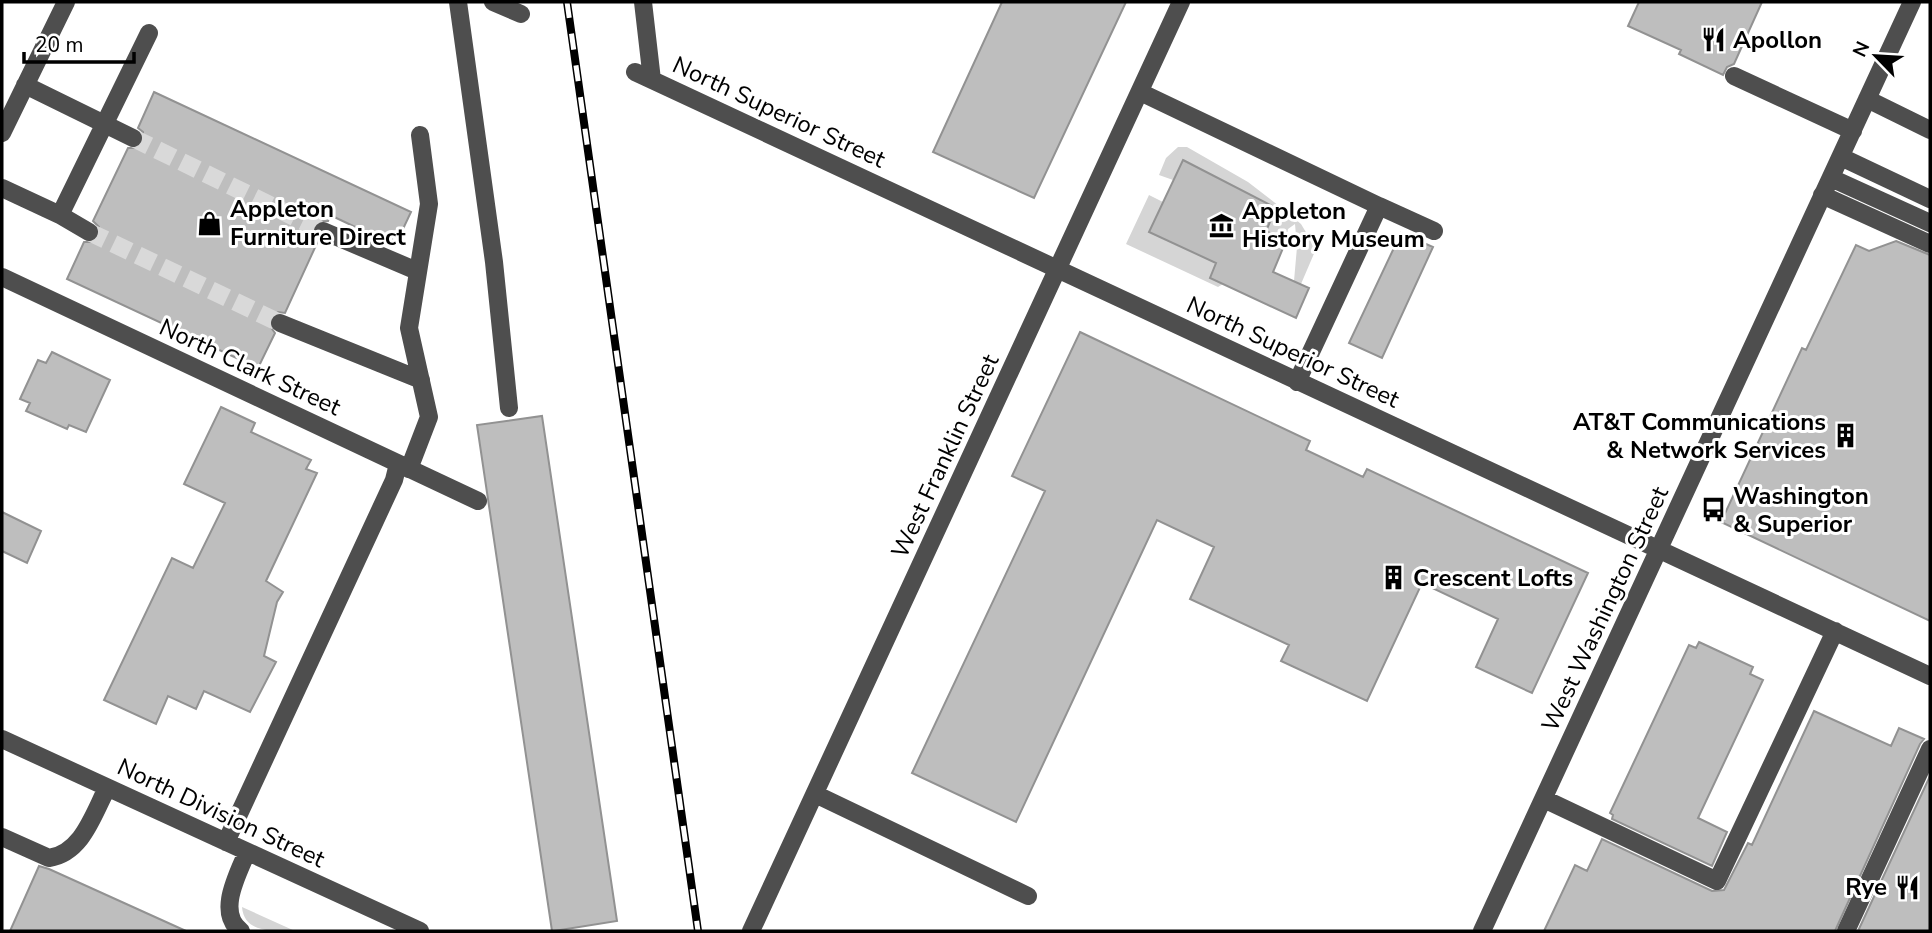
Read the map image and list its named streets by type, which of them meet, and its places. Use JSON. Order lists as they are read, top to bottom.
{
  "streets": {
    "street": [
      "North Superior Street",
      "North Clark Street",
      "West Franklin Street",
      "West Washington Street",
      "North Division Street"
    ]
  },
  "crossings": [
    ["North Superior Street", "West Franklin Street"],
    ["North Superior Street", "West Washington Street"]
  ],
  "places": {
    "restaurant": ["Apollon", "Rye"],
    "shop": ["Appleton Furniture Direct"],
    "museum": ["Appleton History Museum"],
    "building": ["AT&T Communications & Network Services", "Crescent Lofts"],
    "bus stop": ["Washington & Superior"]
  },
  "scale_bar": "20 m",
  "north": "top left"
}
